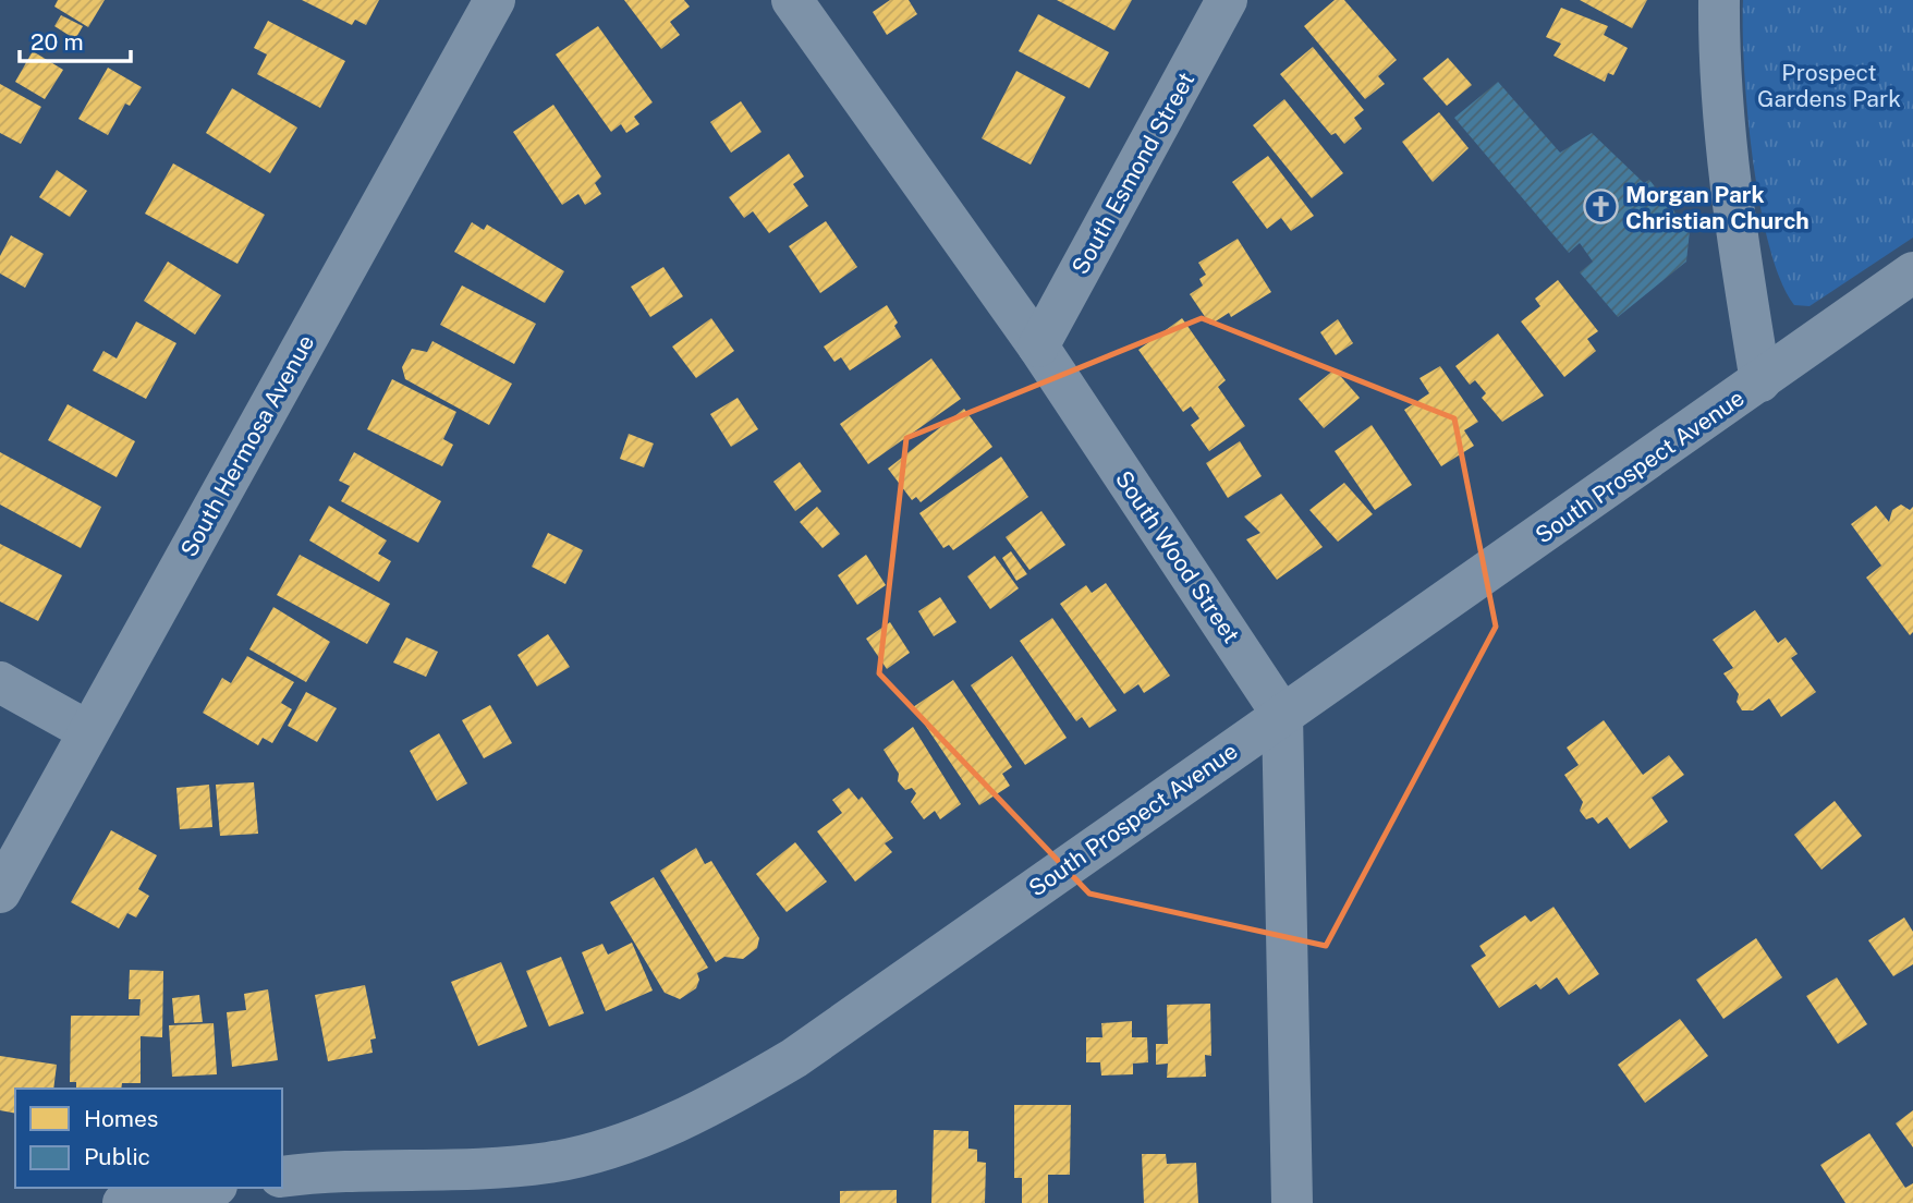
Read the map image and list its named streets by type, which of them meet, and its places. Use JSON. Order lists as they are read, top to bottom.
{
  "streets": {
    "street": [
      "South Esmond Street",
      "South Hermosa Avenue",
      "South Prospect Avenue",
      "South Wood Street"
    ]
  },
  "crossings": [
    ["South Esmond Street", "South Wood Street"],
    ["South Prospect Avenue", "South Wood Street"]
  ],
  "parks": ["Prospect Gardens Park"],
  "places": {
    "church": ["Morgan Park Christian Church"]
  },
  "legend": ["Homes", "Public"],
  "scale_bar": "20 m"
}
